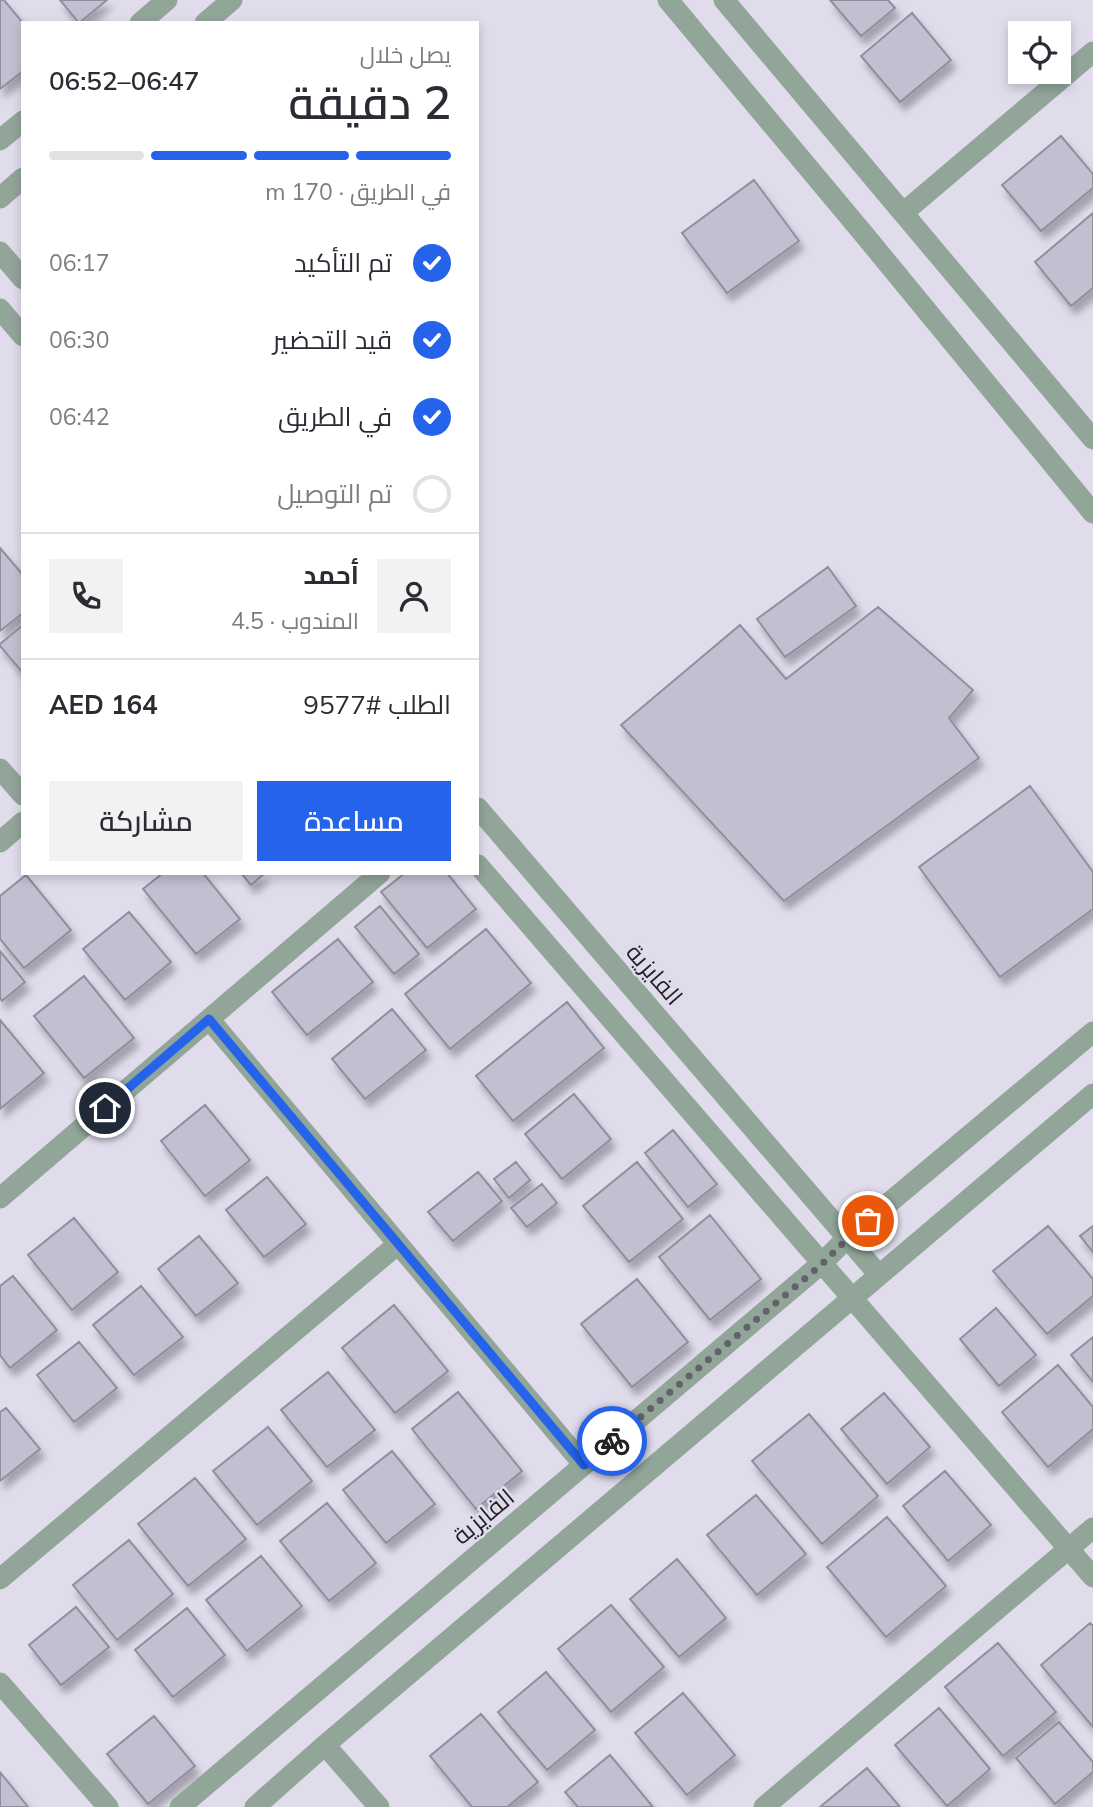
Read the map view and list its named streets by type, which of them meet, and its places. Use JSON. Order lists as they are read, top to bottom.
{
  "streets": {
    "street": ["الفايزية"]
  },
  "page": {
    "heading": ["2 دقيقة", "يصل خلال", "06:47–06:52"],
    "panel": [
      "أحمد",
      "المندوب · 4.5",
      "الطلب #9577",
      "AED 164"
    ],
    "bar": "في الطريق · 170 m",
    "list": [
      ["تم التأكيد", "06:17"],
      ["قيد التحضير", "06:30"],
      ["في الطريق", "06:42"],
      "تم التوصيل"
    ],
    "buttons": ["مساعدة", "مشاركة"]
  }
}
